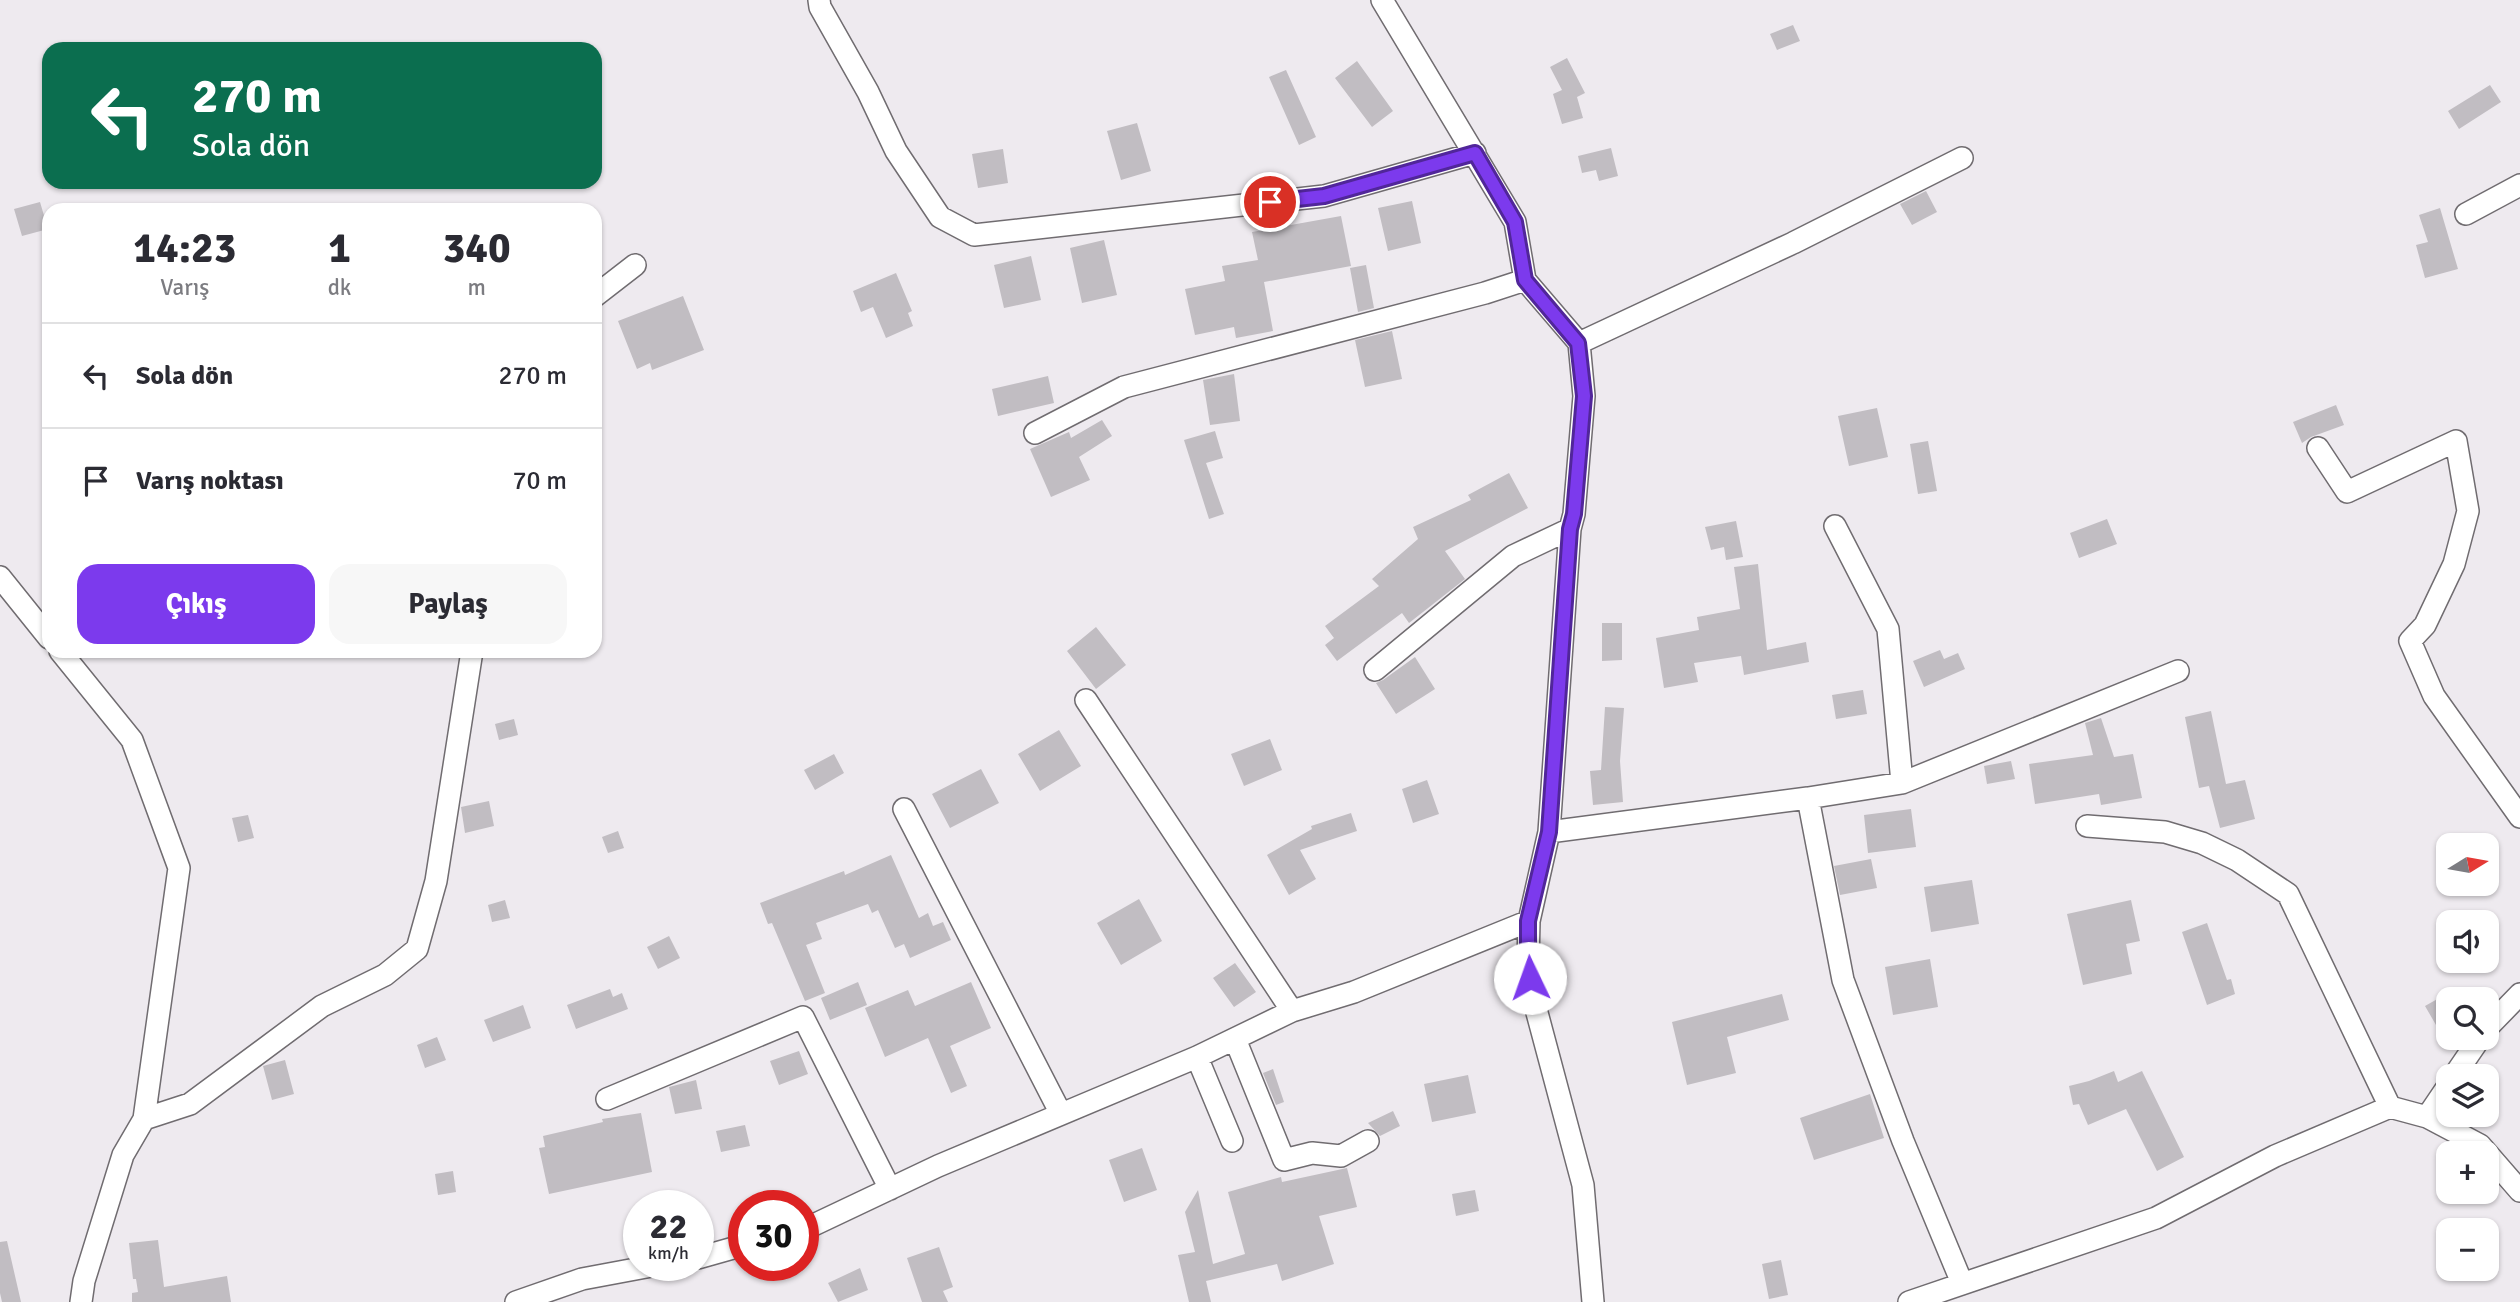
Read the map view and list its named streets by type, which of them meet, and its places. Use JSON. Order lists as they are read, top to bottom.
{
  "north": "right",
  "page": {
    "turn": ["270 m", "Sola dön"],
    "eta": [
      "14:23",
      "Varış",
      "1",
      "dk",
      "340",
      "m"
    ],
    "list": [
      {
        "name": "Sola dön",
        "value": "270 m"
      },
      {
        "name": "Varış noktası",
        "value": "70 m"
      }
    ],
    "buttons": ["Çıkış", "Paylaş"],
    "map_buttons": ["+", "−"],
    "speed": "22 km/h",
    "limit": "30"
  }
}
